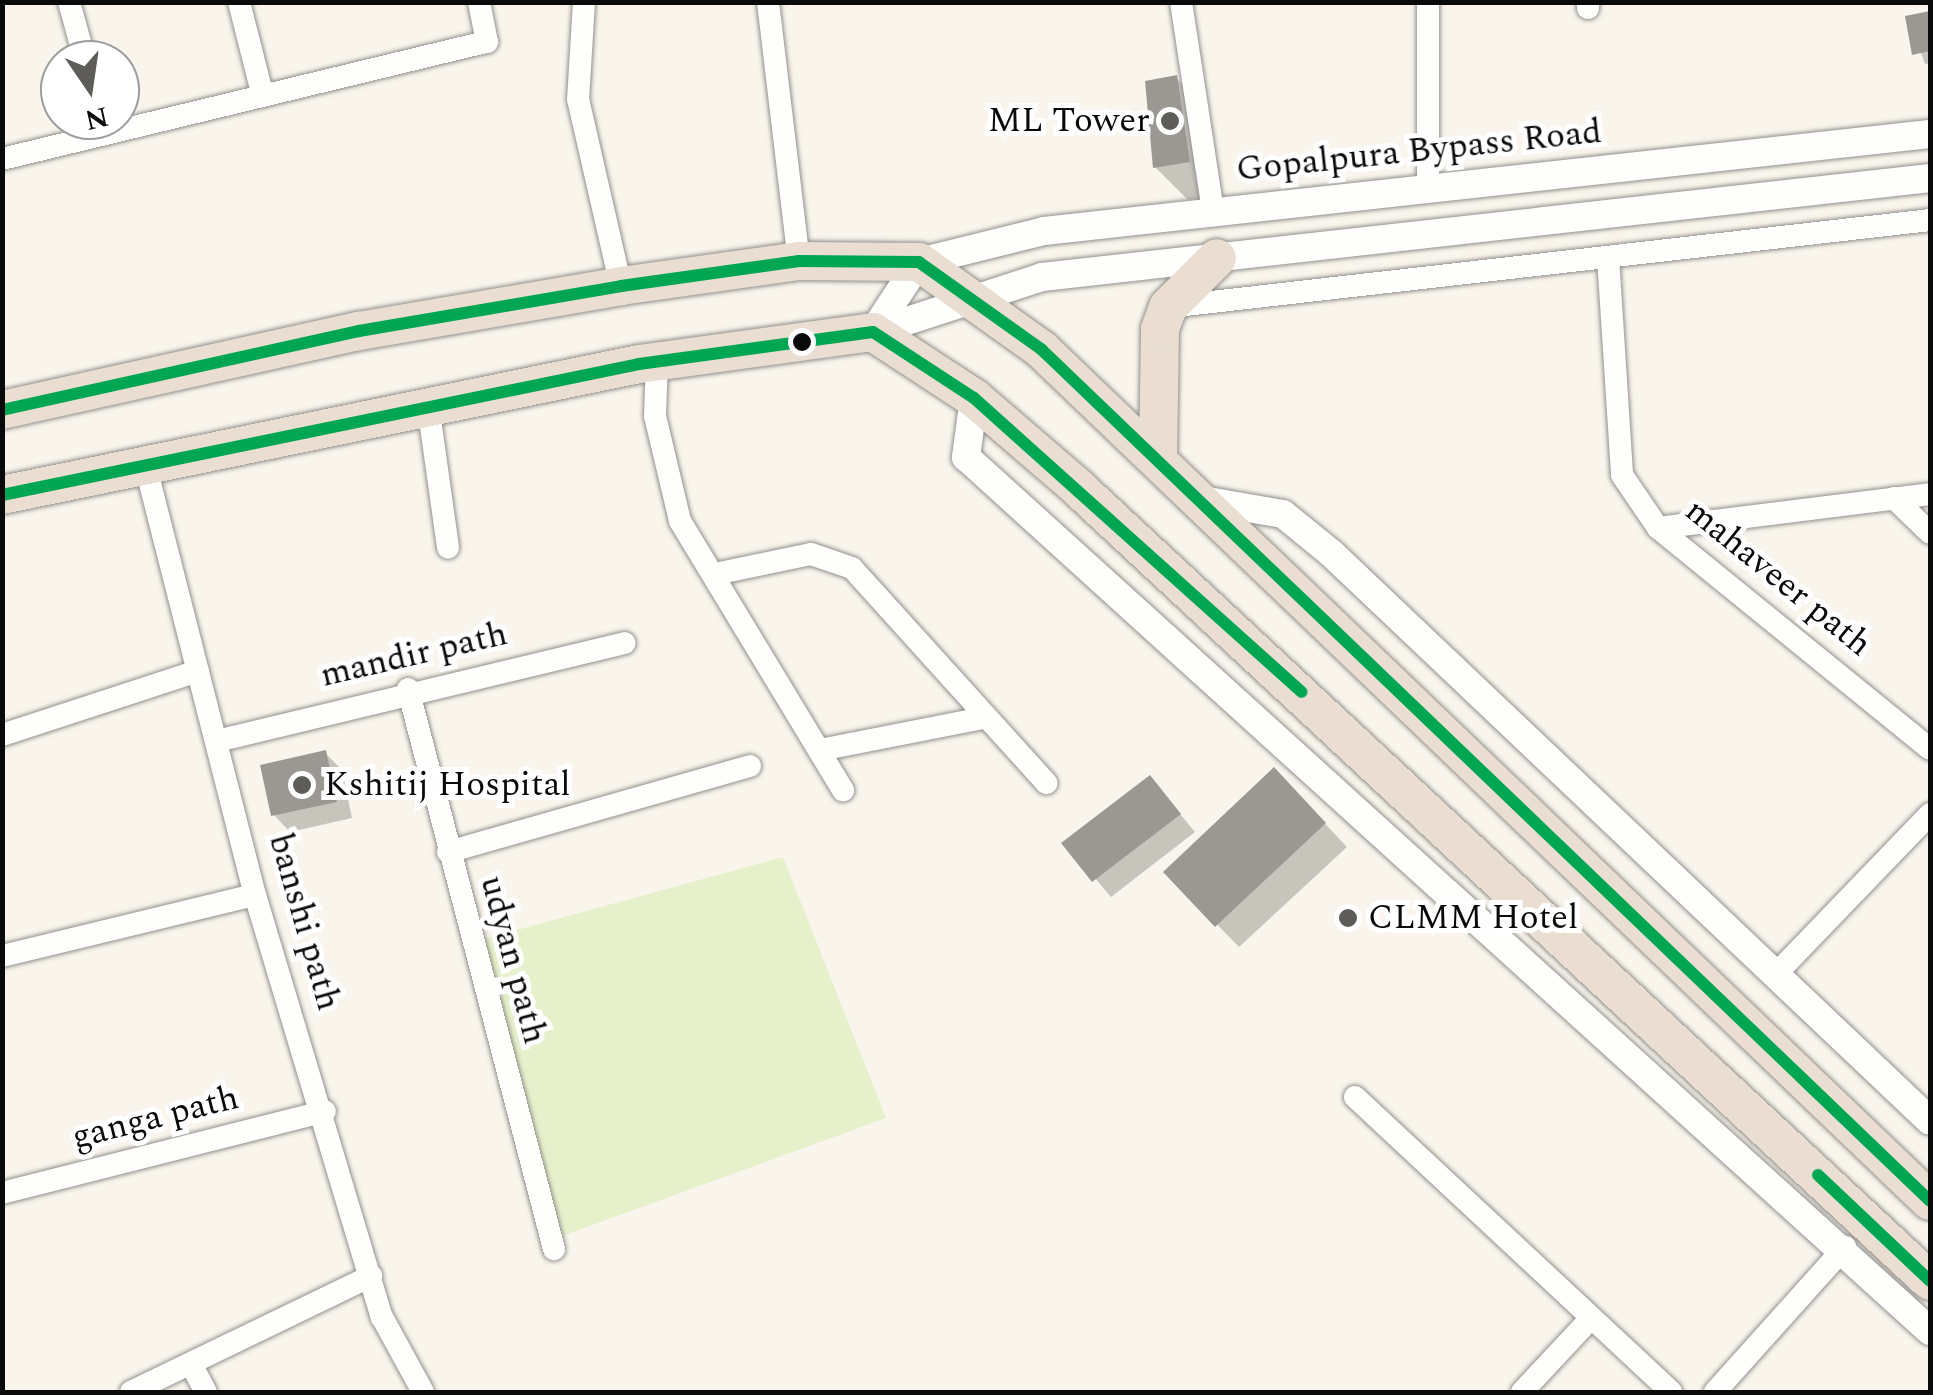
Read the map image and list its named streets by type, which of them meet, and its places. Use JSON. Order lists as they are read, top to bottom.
{
  "streets": {
    "street": [
      "Gopalpura Bypass Road",
      "mahaveer path",
      "mandir path",
      "banshi path",
      "udyan path",
      "ganga path"
    ]
  },
  "crossings": [
    ["mandir path", "banshi path"],
    ["mandir path", "udyan path"],
    ["banshi path", "ganga path"]
  ],
  "places": ["ML Tower", "Kshitij Hospital", "CLMM Hotel"],
  "north": "bottom"
}
